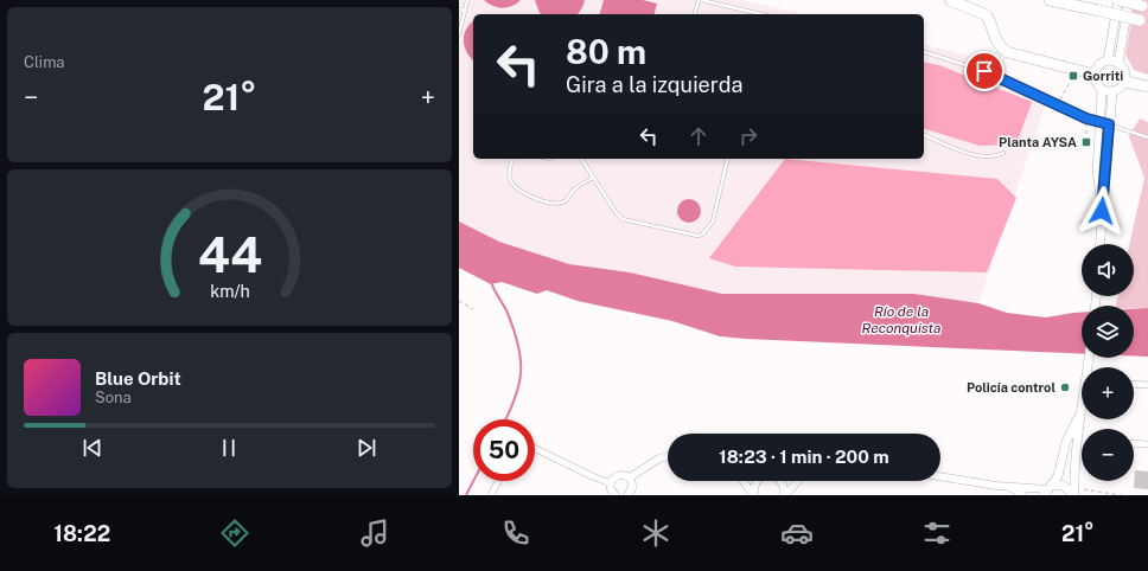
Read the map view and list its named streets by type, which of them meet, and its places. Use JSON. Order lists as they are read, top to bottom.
{
  "water": ["Río de la Reconquista"],
  "places": {
    "transit": ["Gorriti", "Planta AYSA"],
    "other": ["Policía control"]
  },
  "page": {
    "tile": "Clima",
    "turn": ["80 m", "Gira a la izquierda"],
    "heat": ["−", "21°", "+"],
    "map_buttons": ["+", "−"],
    "song": ["Blue Orbit", "Sona"],
    "limit": "50",
    "trip": "18:23 · 1 min · 200 m",
    "tabs": ["18:22", "21°"],
    "gauge": ["44", "km/h"]
  }
}
